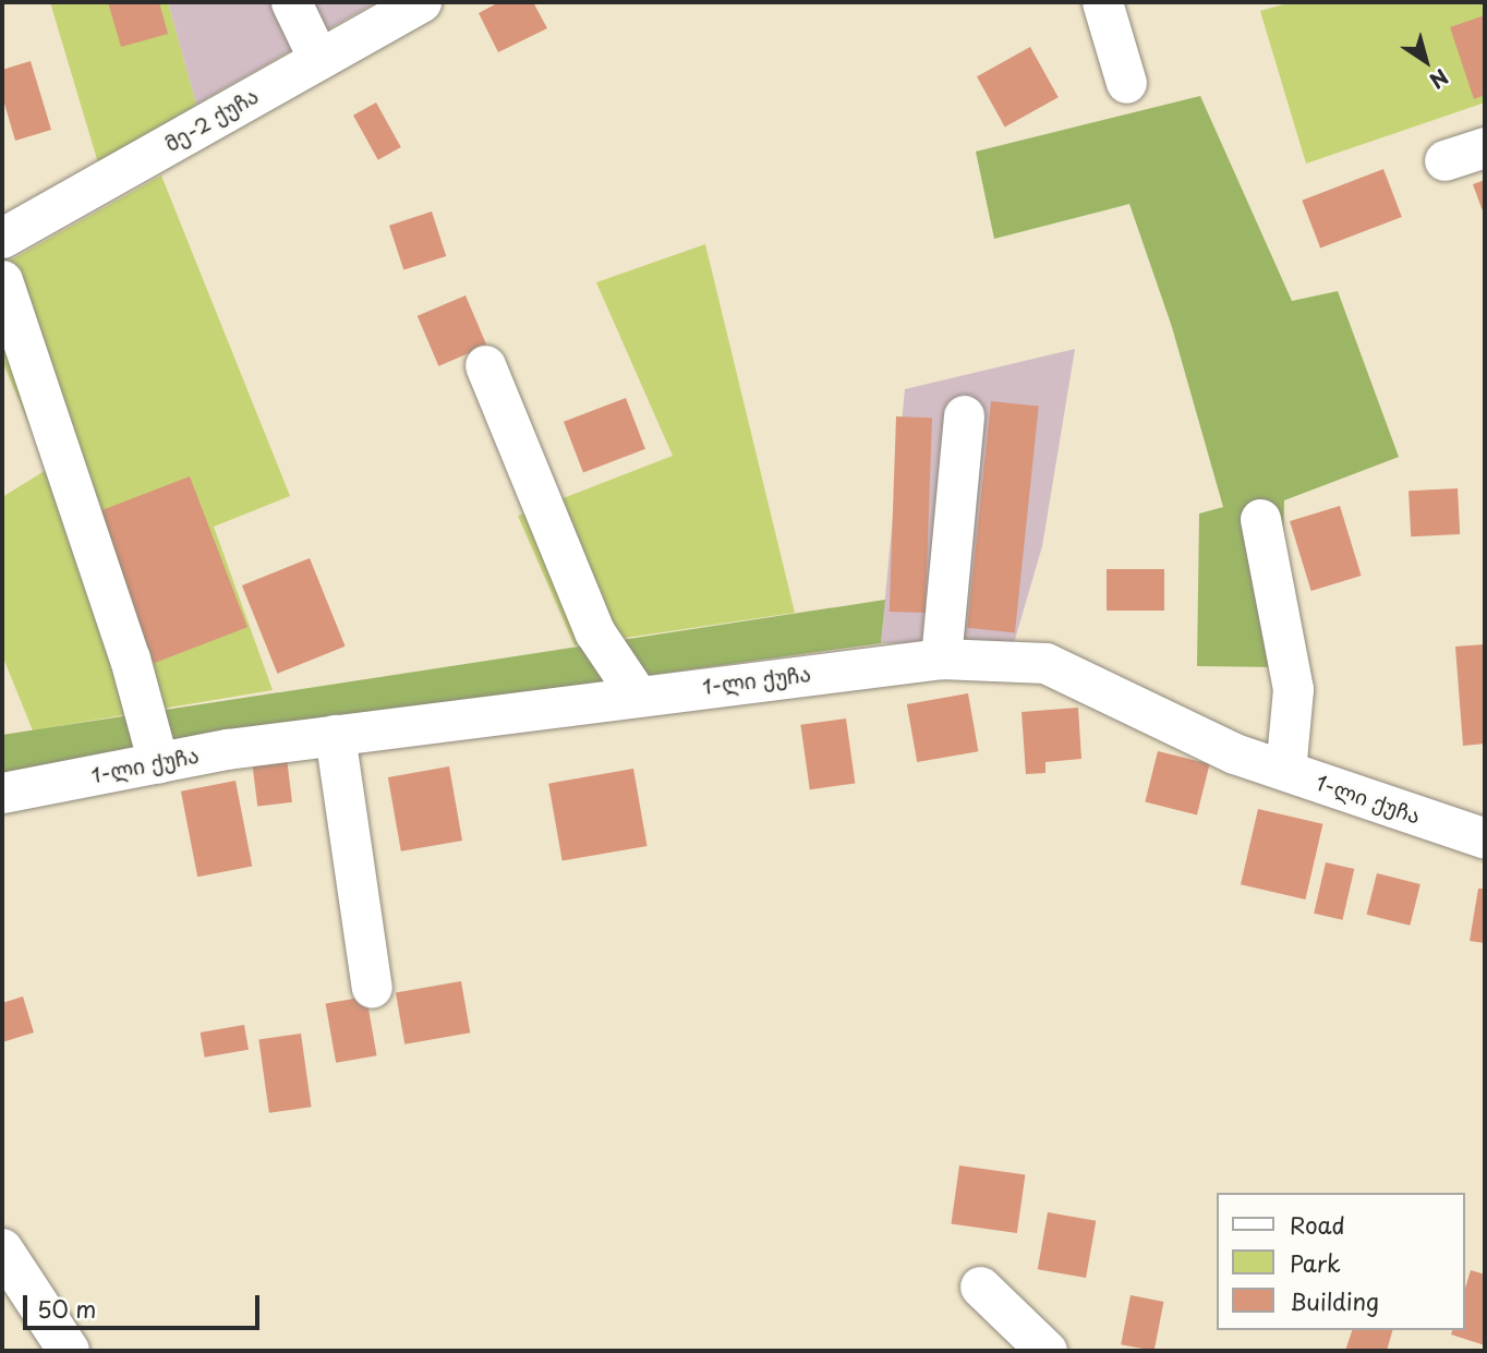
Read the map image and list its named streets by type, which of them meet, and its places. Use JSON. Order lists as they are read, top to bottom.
{
  "streets": {
    "street": ["მე-2 ქუჩა", "1-ლი ქუჩა"]
  },
  "legend": ["Road", "Park", "Building"],
  "scale_bar": "50 m",
  "north": "bottom right"
}
